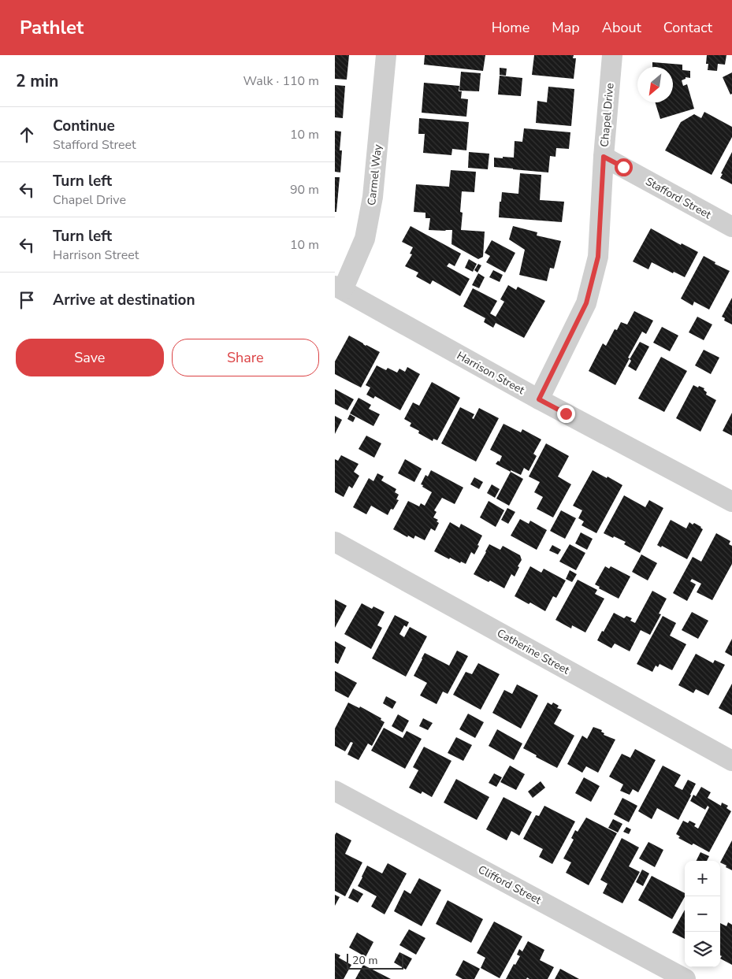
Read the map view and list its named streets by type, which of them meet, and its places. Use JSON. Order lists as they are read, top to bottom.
{
  "streets": {
    "street": [
      "Chapel Drive",
      "Carmel Way",
      "Stafford Street",
      "Harrison Street",
      "Catherine Street",
      "Clifford Street"
    ]
  },
  "crossings": [
    ["Chapel Drive", "Stafford Street"],
    ["Chapel Drive", "Harrison Street"],
    ["Carmel Way", "Harrison Street"]
  ],
  "scale_bar": "20 m",
  "north": "bottom left",
  "page": {
    "header": "Pathlet",
    "nav": [
      "Home",
      "Map",
      "About",
      "Contact"
    ],
    "heading": ["2 min", "Walk · 110 m"],
    "list": [
      ["Continue", "Stafford Street", "10 m"],
      ["Turn left", "Chapel Drive", "90 m"],
      ["Turn left", "Harrison Street", "10 m"],
      "Arrive at destination"
    ],
    "buttons": ["Save", "Share"],
    "map_buttons": ["+", "−"],
    "scale": "20 m"
  }
}
